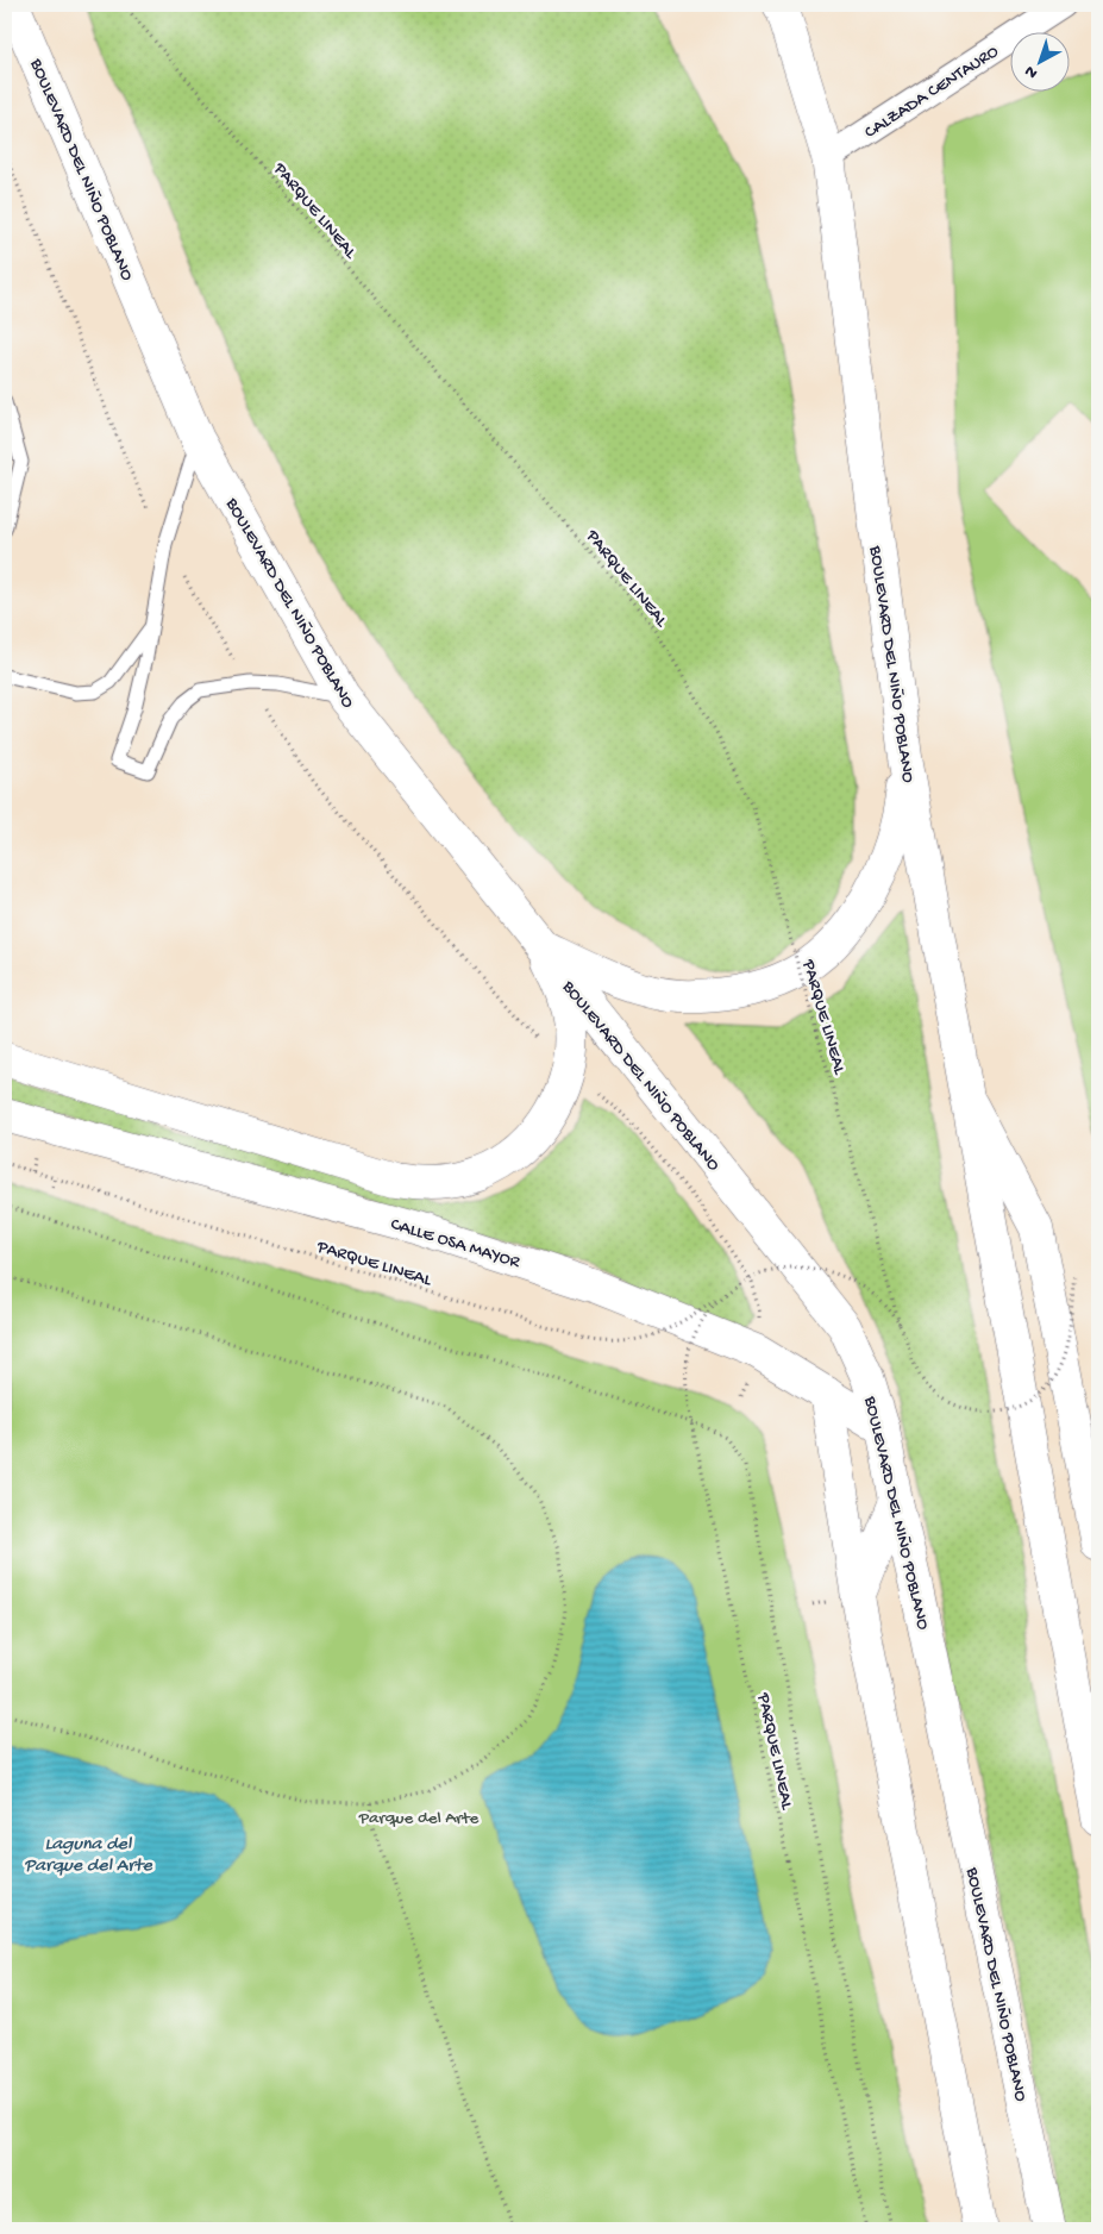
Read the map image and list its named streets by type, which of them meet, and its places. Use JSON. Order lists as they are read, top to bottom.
{
  "streets": {
    "main road": ["BOULEVARD DEL NIÑO POBLANO", "CALLE OSA MAYOR"],
    "street": ["CALZADA CENTAURO"],
    "path": ["PARQUE LINEAL"]
  },
  "crossings": [
    ["CALZADA CENTAURO", "BOULEVARD DEL NIÑO POBLANO"],
    ["BOULEVARD DEL NIÑO POBLANO", "CALLE OSA MAYOR"]
  ],
  "water": ["Laguna del Parque del Arte"],
  "parks": ["Parque del Arte"],
  "north": "bottom left"
}
